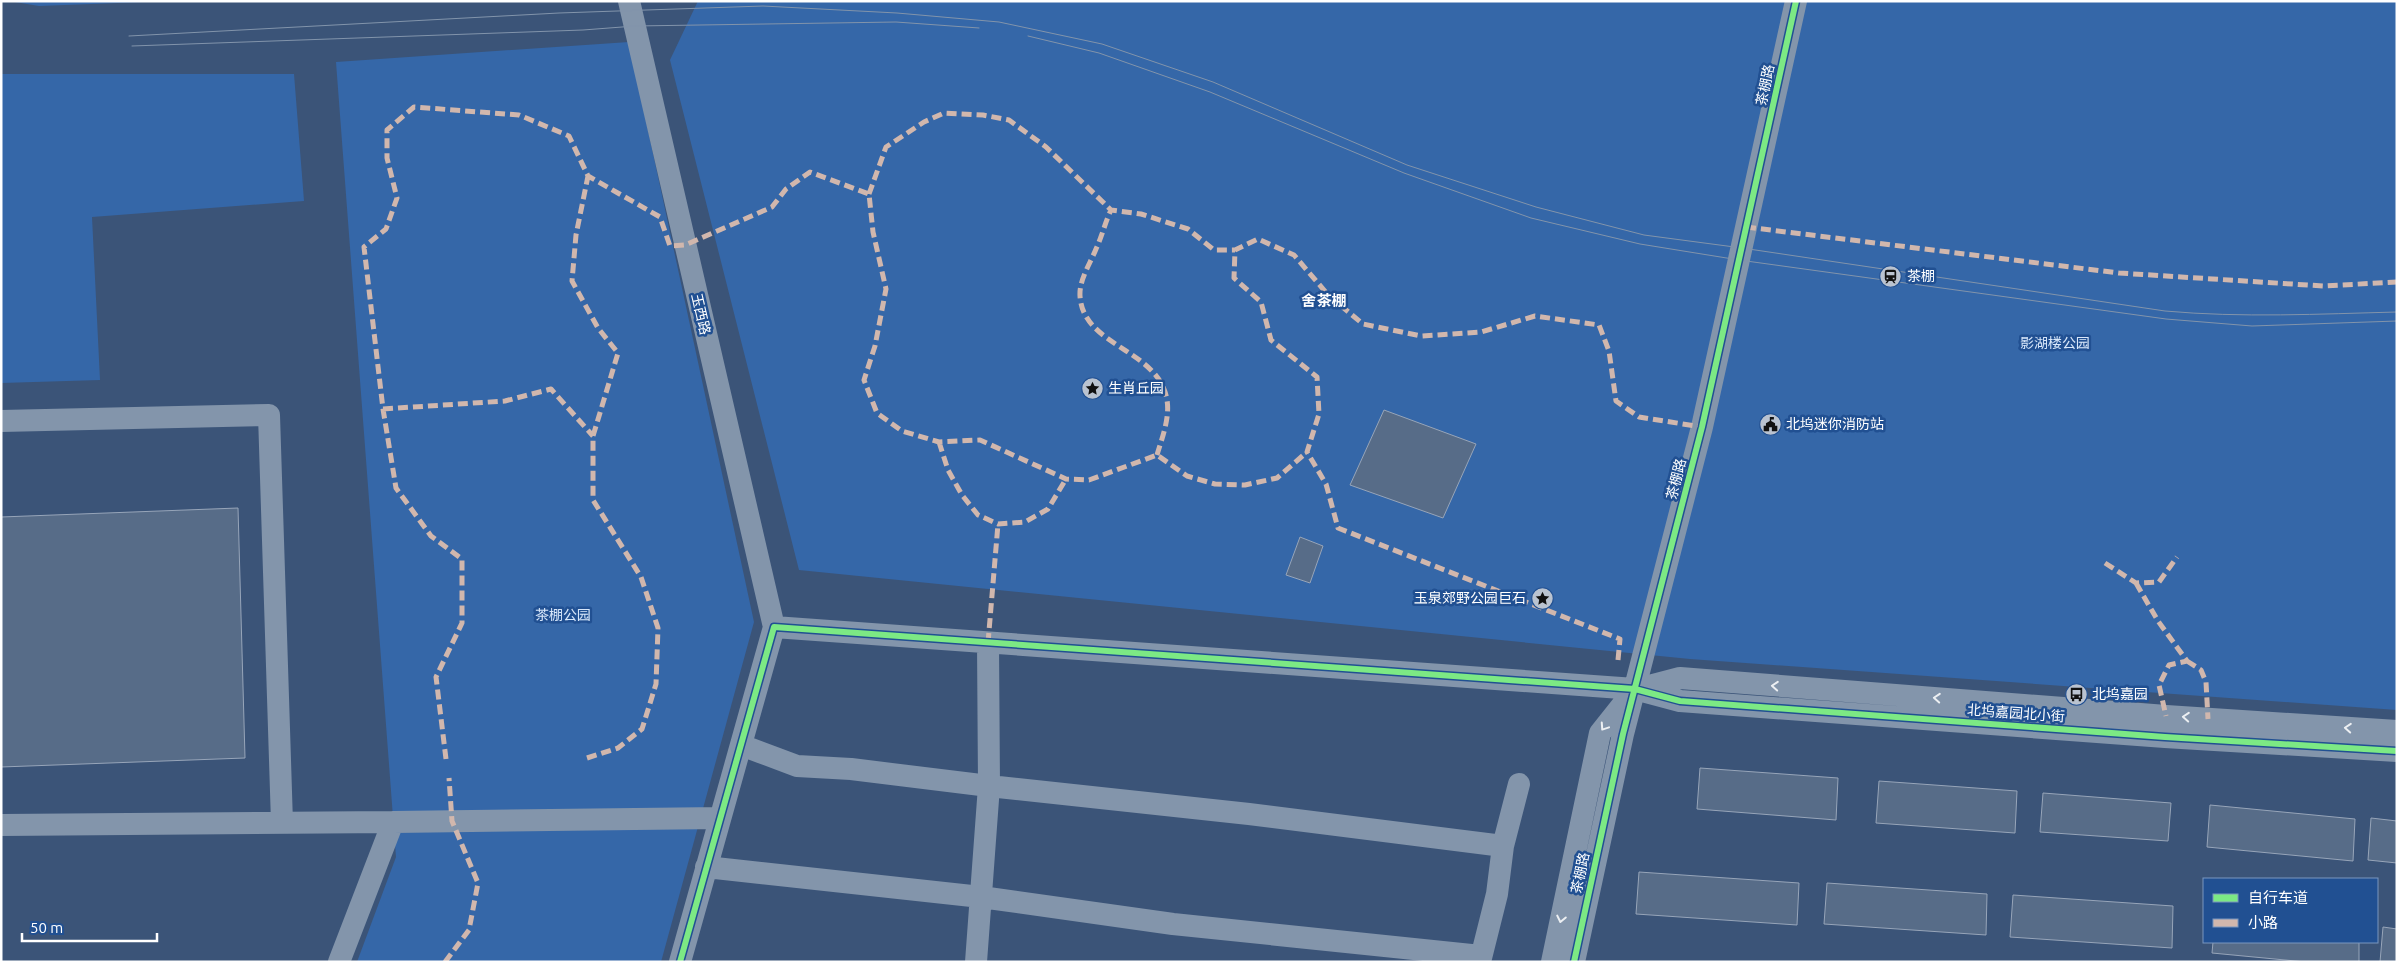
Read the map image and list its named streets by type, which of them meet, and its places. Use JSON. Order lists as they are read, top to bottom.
{
  "streets": {
    "street": ["茶棚路", "玉西路", "北坞嘉园北小街"]
  },
  "crossings": [
    ["茶棚路", "北坞嘉园北小街"]
  ],
  "districts": ["舍茶棚"],
  "parks": ["影湖楼公园", "茶棚公园"],
  "places": {
    "station": ["茶棚"],
    "place": ["生肖丘园", "玉泉郊野公园巨石"],
    "public building": ["北坞迷你消防站"],
    "bus stop": ["北坞嘉园"]
  },
  "legend": ["自行车道", "小路"],
  "scale_bar": "50 m"
}
